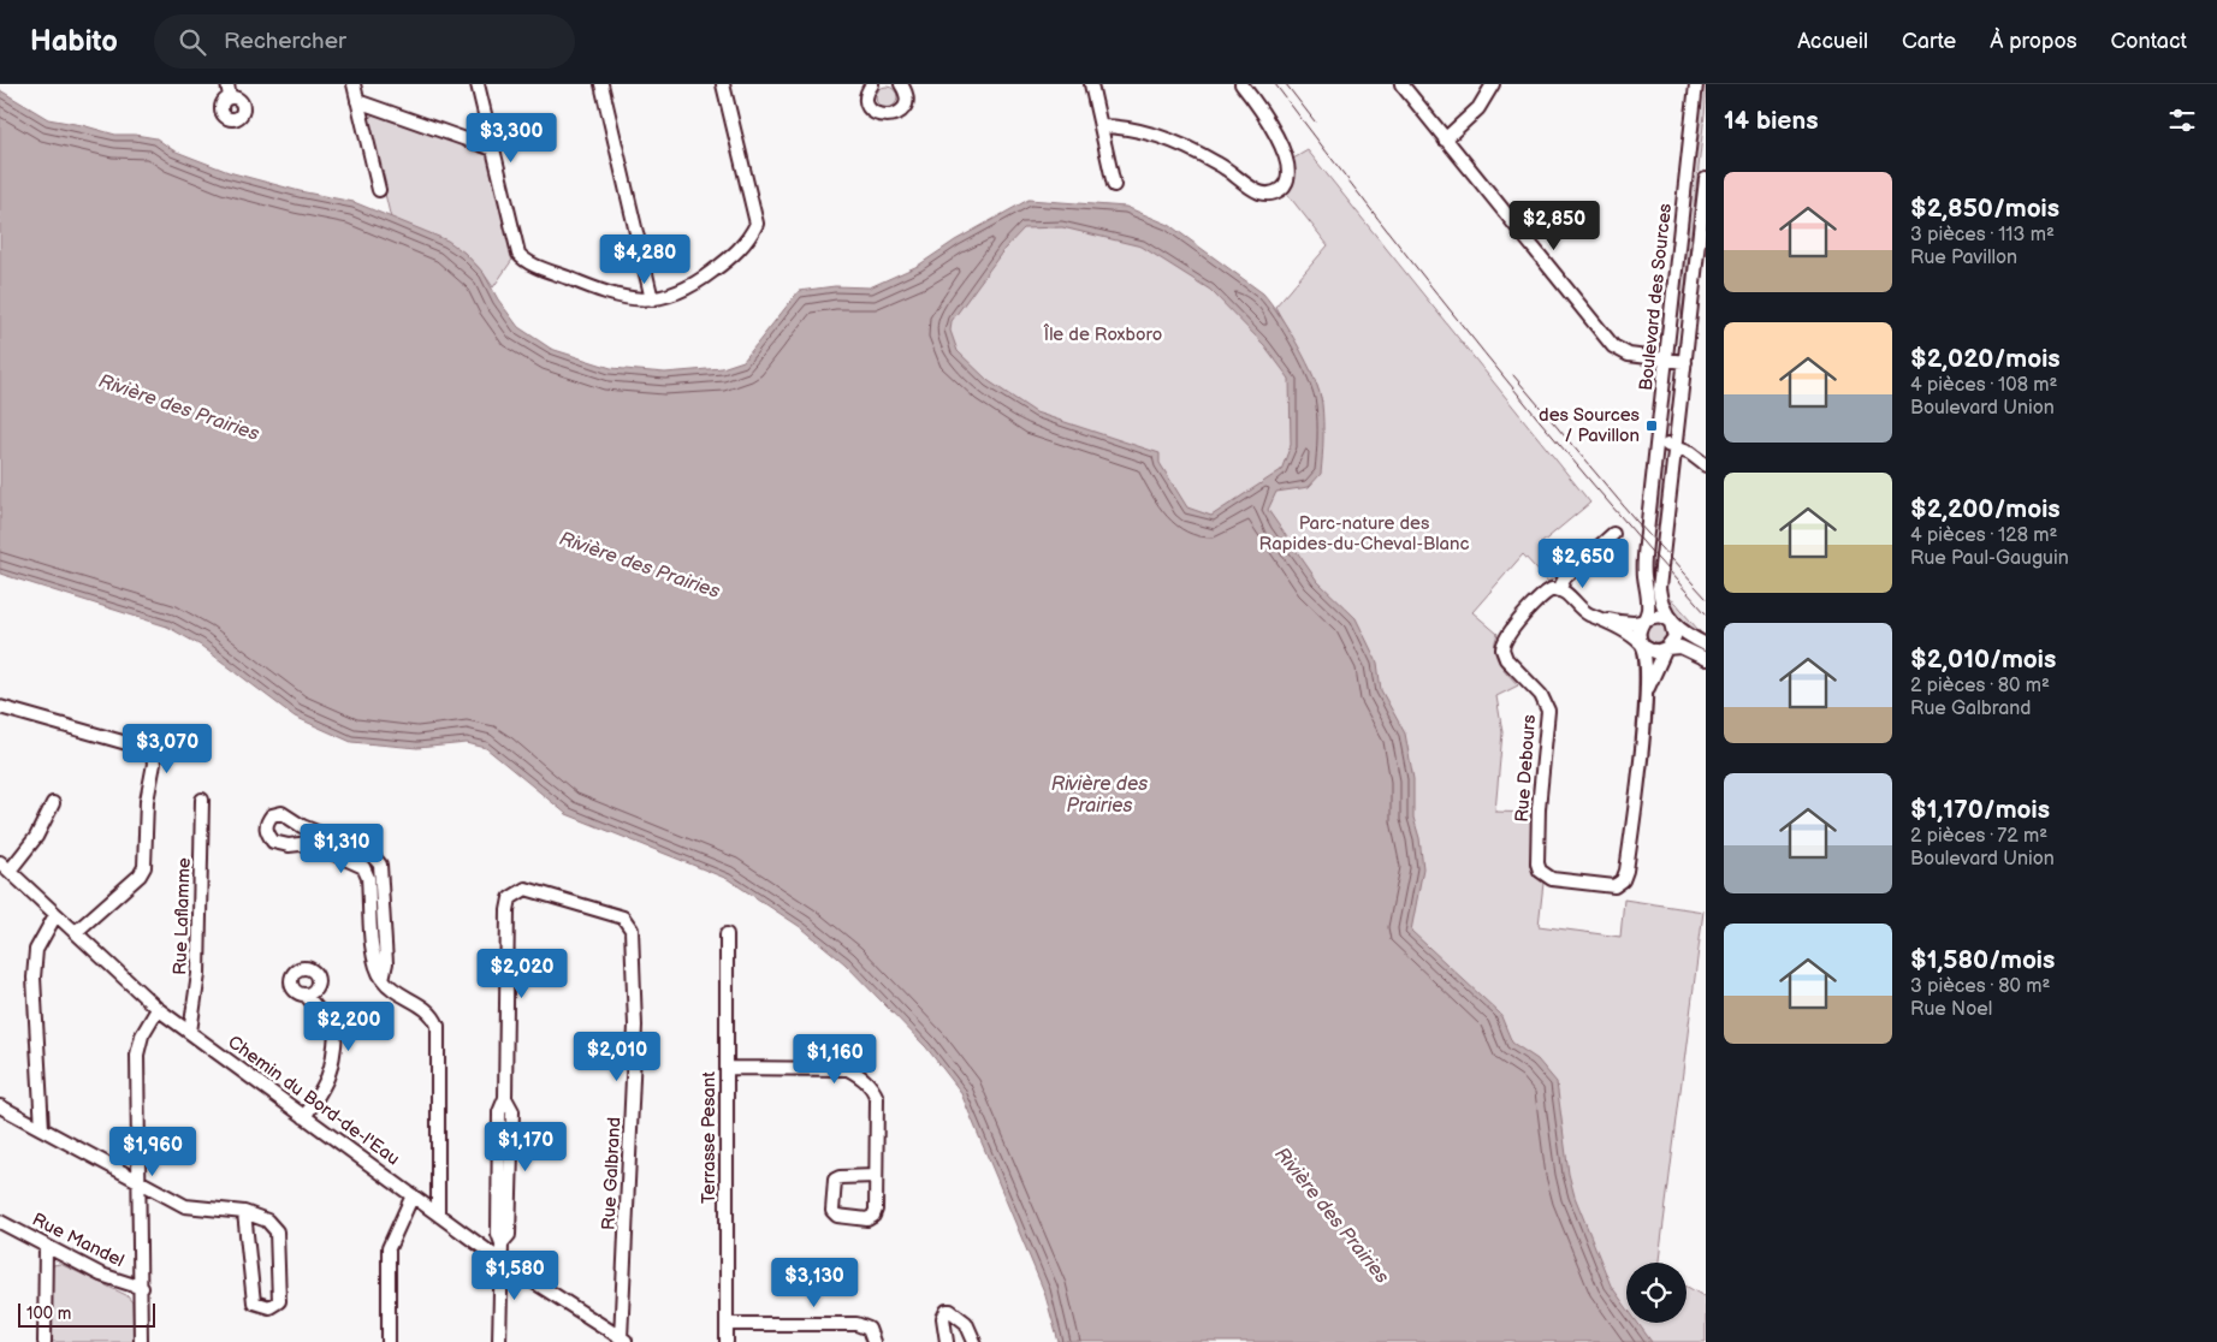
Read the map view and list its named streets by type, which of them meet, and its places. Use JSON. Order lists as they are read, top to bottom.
{
  "streets": {
    "street": [
      "Boulevard des Sources",
      "Rue Debours",
      "Rue Laflamme",
      "Chemin du Bord-de-l'Eau",
      "Terrasse Pesant",
      "Rue Galbrand",
      "Rue Mandel"
    ]
  },
  "crossings": [
    ["Rue Laflamme", "Chemin du Bord-de-l'Eau"],
    ["Chemin du Bord-de-l'Eau", "Rue Galbrand"]
  ],
  "water": ["Rivière des Prairies"],
  "parks": ["Île de Roxboro", "Parc-nature des Rapides-du-Cheval-Blanc"],
  "places": {
    "transit": ["des Sources / Pavillon"]
  },
  "scale_bar": "100 m",
  "page": {
    "header": "Habito",
    "search": "Rechercher",
    "nav": [
      "Accueil",
      "Carte",
      "À propos",
      "Contact"
    ],
    "heading": "14 biens",
    "price": [
      "$3,300",
      "$2,850",
      "$4,280",
      "$2,650",
      "$3,070",
      "$1,310",
      "$2,020",
      "$2,200",
      "$2,010",
      "$1,160",
      "$1,170",
      "$1,960",
      "$1,580",
      "$3,130"
    ],
    "list": [
      {
        "name": "$2,850/mois",
        "note": "3 pièces · 113 m² · Rue Pavillon"
      },
      {
        "name": "$2,020/mois",
        "note": "4 pièces · 108 m² · Boulevard Union"
      },
      {
        "name": "$2,200/mois",
        "note": "4 pièces · 128 m² · Rue Paul-Gauguin"
      },
      {
        "name": "$2,010/mois",
        "note": "2 pièces · 80 m² · Rue Galbrand"
      },
      {
        "name": "$1,170/mois",
        "note": "2 pièces · 72 m² · Boulevard Union"
      },
      {
        "name": "$1,580/mois",
        "note": "3 pièces · 80 m² · Rue Noel"
      }
    ],
    "scale": "100 m"
  }
}
